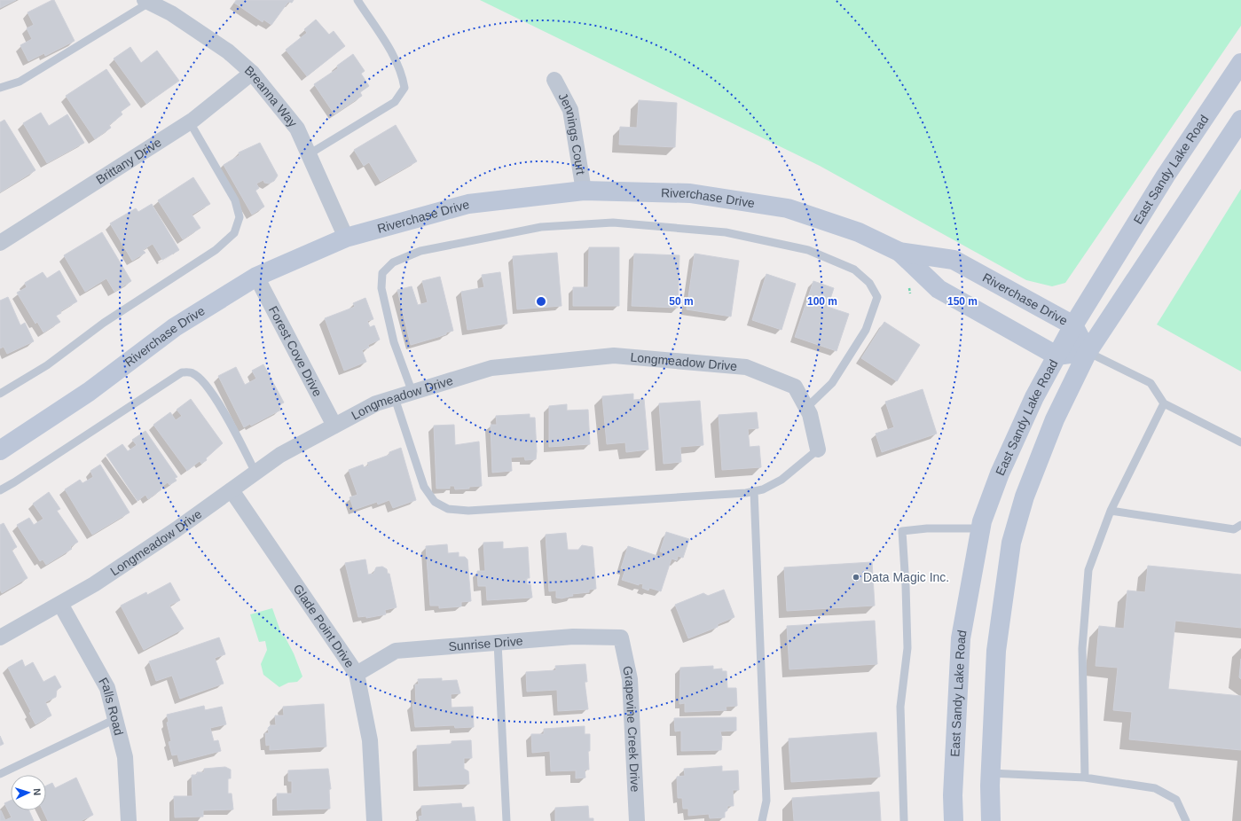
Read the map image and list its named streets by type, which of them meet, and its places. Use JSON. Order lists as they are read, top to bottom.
{
  "streets": {
    "main road": ["East Sandy Lake Road", "Riverchase Drive"],
    "street": [
      "Breanna Way",
      "Jennings Court",
      "Brittany Drive",
      "Forest Cove Drive",
      "Longmeadow Drive",
      "Glade Point Drive",
      "Sunrise Drive",
      "Falls Road",
      "Grapevine Creek Drive"
    ]
  },
  "crossings": [
    ["Breanna Way", "Brittany Drive"],
    ["Breanna Way", "Riverchase Drive"],
    ["Jennings Court", "Riverchase Drive"],
    ["East Sandy Lake Road", "Riverchase Drive"],
    ["Riverchase Drive", "Forest Cove Drive"],
    ["Forest Cove Drive", "Longmeadow Drive"],
    ["Longmeadow Drive", "Glade Point Drive"],
    ["Longmeadow Drive", "Falls Road"],
    ["Glade Point Drive", "Sunrise Drive"],
    ["Sunrise Drive", "Grapevine Creek Drive"]
  ],
  "places": ["Data Magic Inc."],
  "north": "right",
  "rings": ["50 m", "100 m", "150 m"]
}
